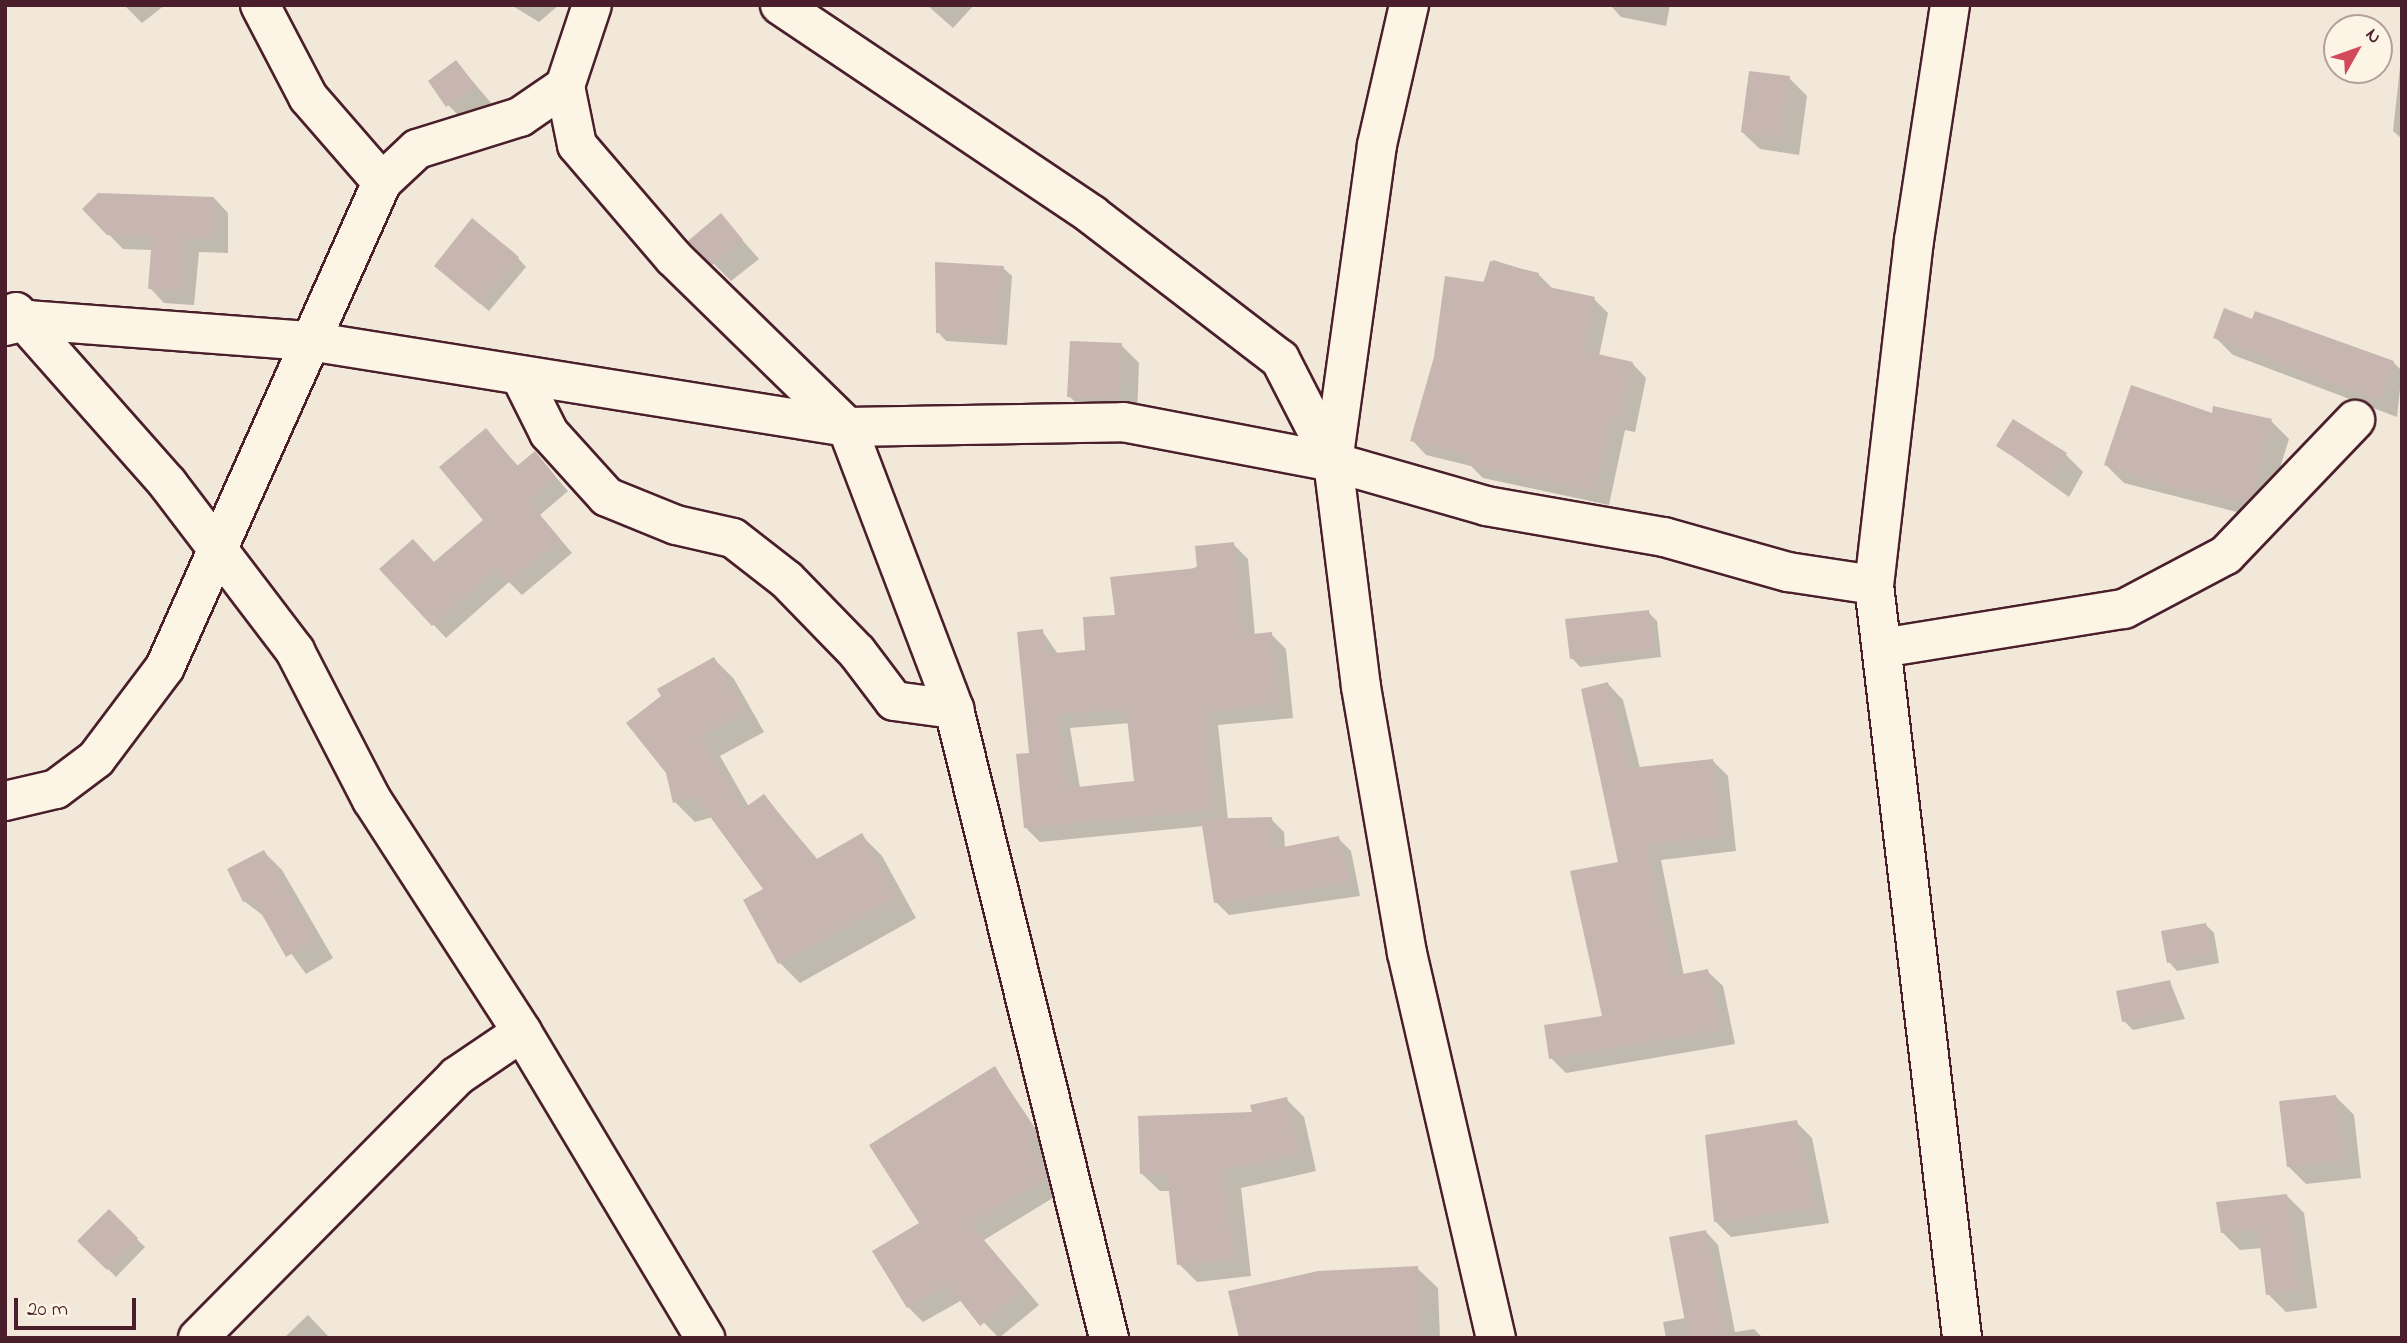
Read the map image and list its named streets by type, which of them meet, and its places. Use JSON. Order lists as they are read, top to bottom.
{
  "scale_bar": "20 m",
  "north": "top right"
}
